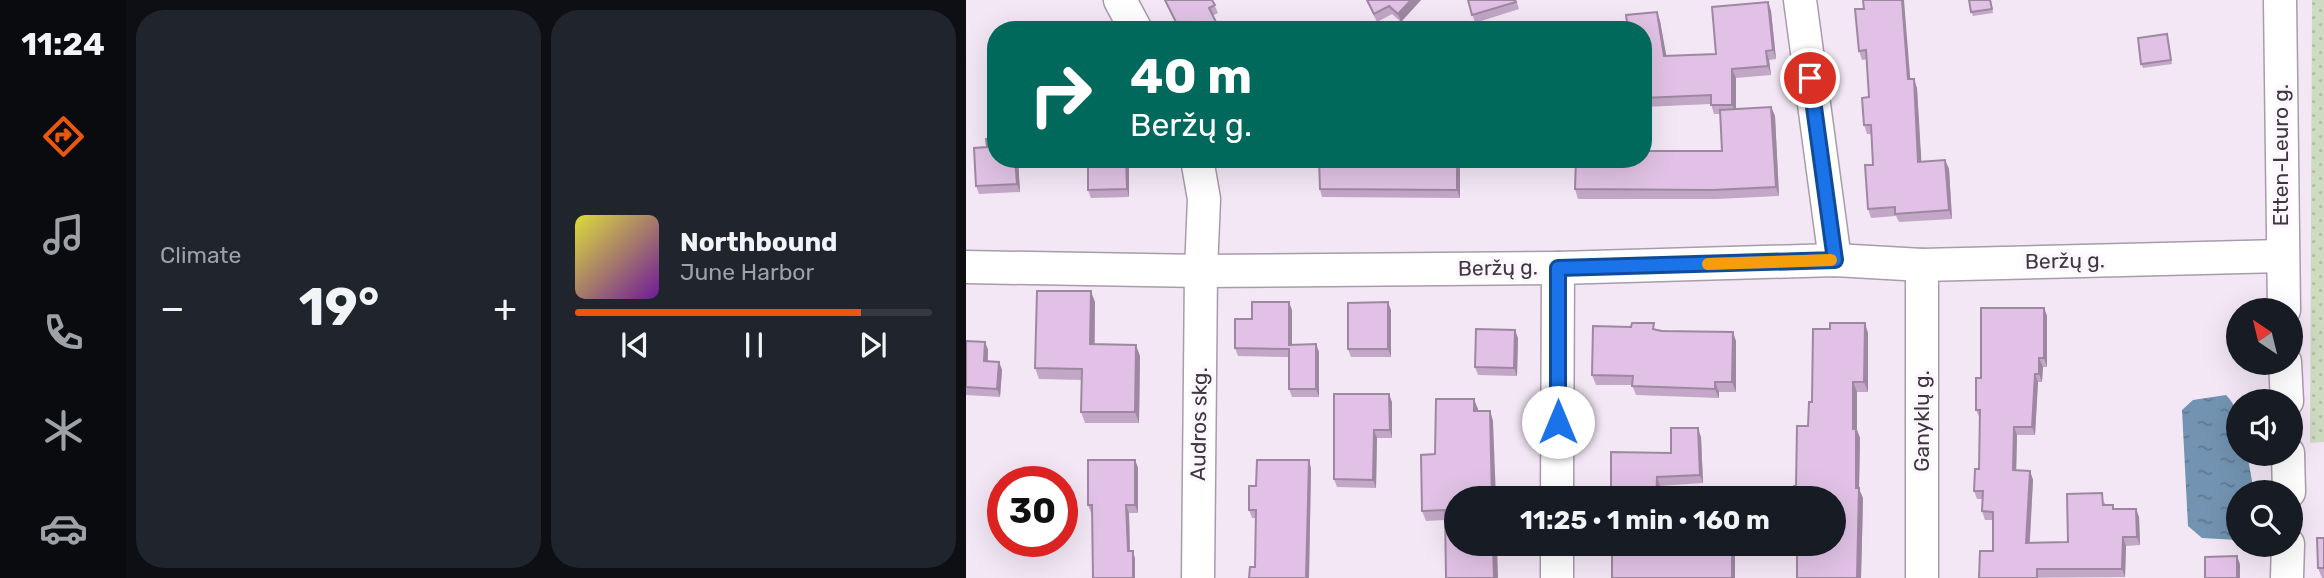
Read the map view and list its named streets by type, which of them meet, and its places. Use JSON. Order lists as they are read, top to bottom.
{
  "streets": {
    "street": [
      "Etten-Leuro g.",
      "Beržų g.",
      "Ganyklų g.",
      "Audros skg."
    ]
  },
  "crossings": [
    ["Etten-Leuro g.", "Beržų g."],
    ["Beržų g.", "Ganyklų g."],
    ["Beržų g.", "Audros skg."]
  ],
  "north": "top left",
  "page": {
    "tabs": "11:24",
    "tile": "Climate",
    "turn": ["40 m", "Beržų g."],
    "song": ["Northbound", "June Harbor"],
    "heat": ["−", "19°", "+"],
    "limit": "30",
    "trip": "11:25 · 1 min · 160 m"
  }
}
